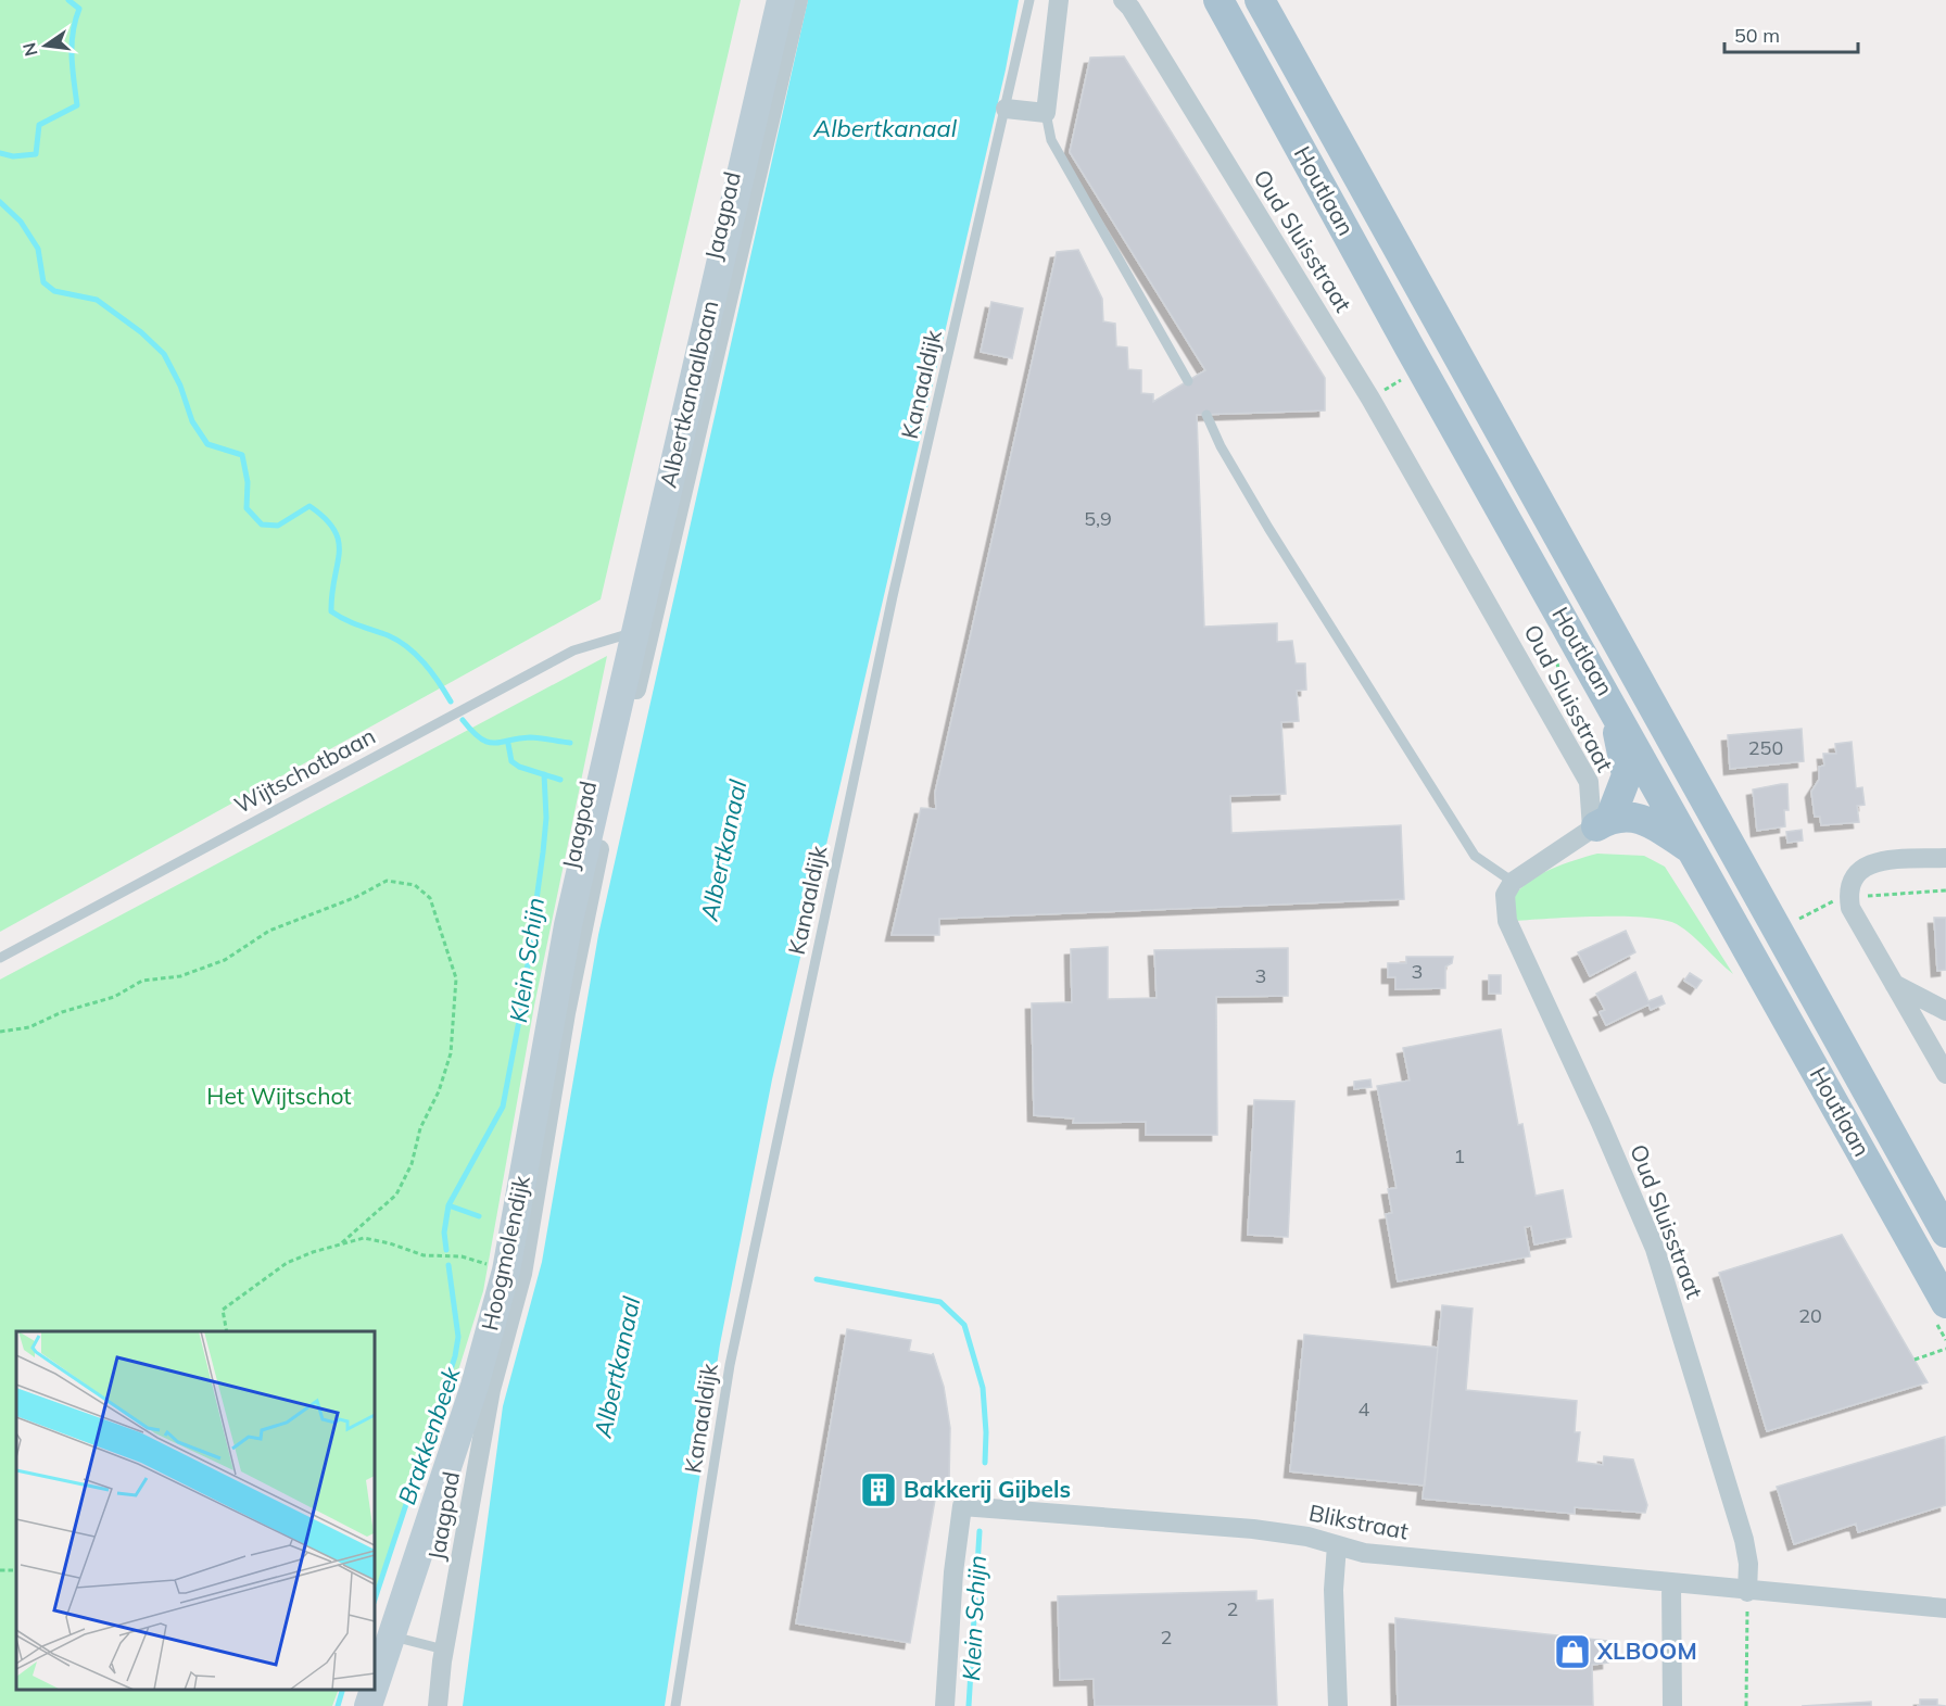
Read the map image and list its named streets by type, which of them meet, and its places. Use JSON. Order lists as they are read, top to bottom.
{
  "streets": {
    "main road": ["Houtlaan"],
    "street": [
      "Jaagpad",
      "Oud Sluisstraat",
      "Albertkanaalbaan",
      "Hoogmolendijk",
      "Blikstraat"
    ],
    "lane": ["Kanaaldijk", "Wijtschotbaan"]
  },
  "crossings": [
    ["Oud Sluisstraat", "Blikstraat"],
    ["Albertkanaalbaan", "Wijtschotbaan"],
    ["Albertkanaalbaan", "Hoogmolendijk"]
  ],
  "water": ["Albertkanaal", "Klein Schijn", "Brakkenbeek"],
  "parks": ["Het Wijtschot"],
  "places": {
    "building": ["Bakkerij Gijbels"],
    "shop": ["XLBOOM"]
  },
  "house_numbers": [
    "5,9",
    "250",
    "3",
    "3",
    "1",
    "20",
    "4",
    "2",
    "2"
  ],
  "scale_bar": "50 m",
  "north": "left"
}
